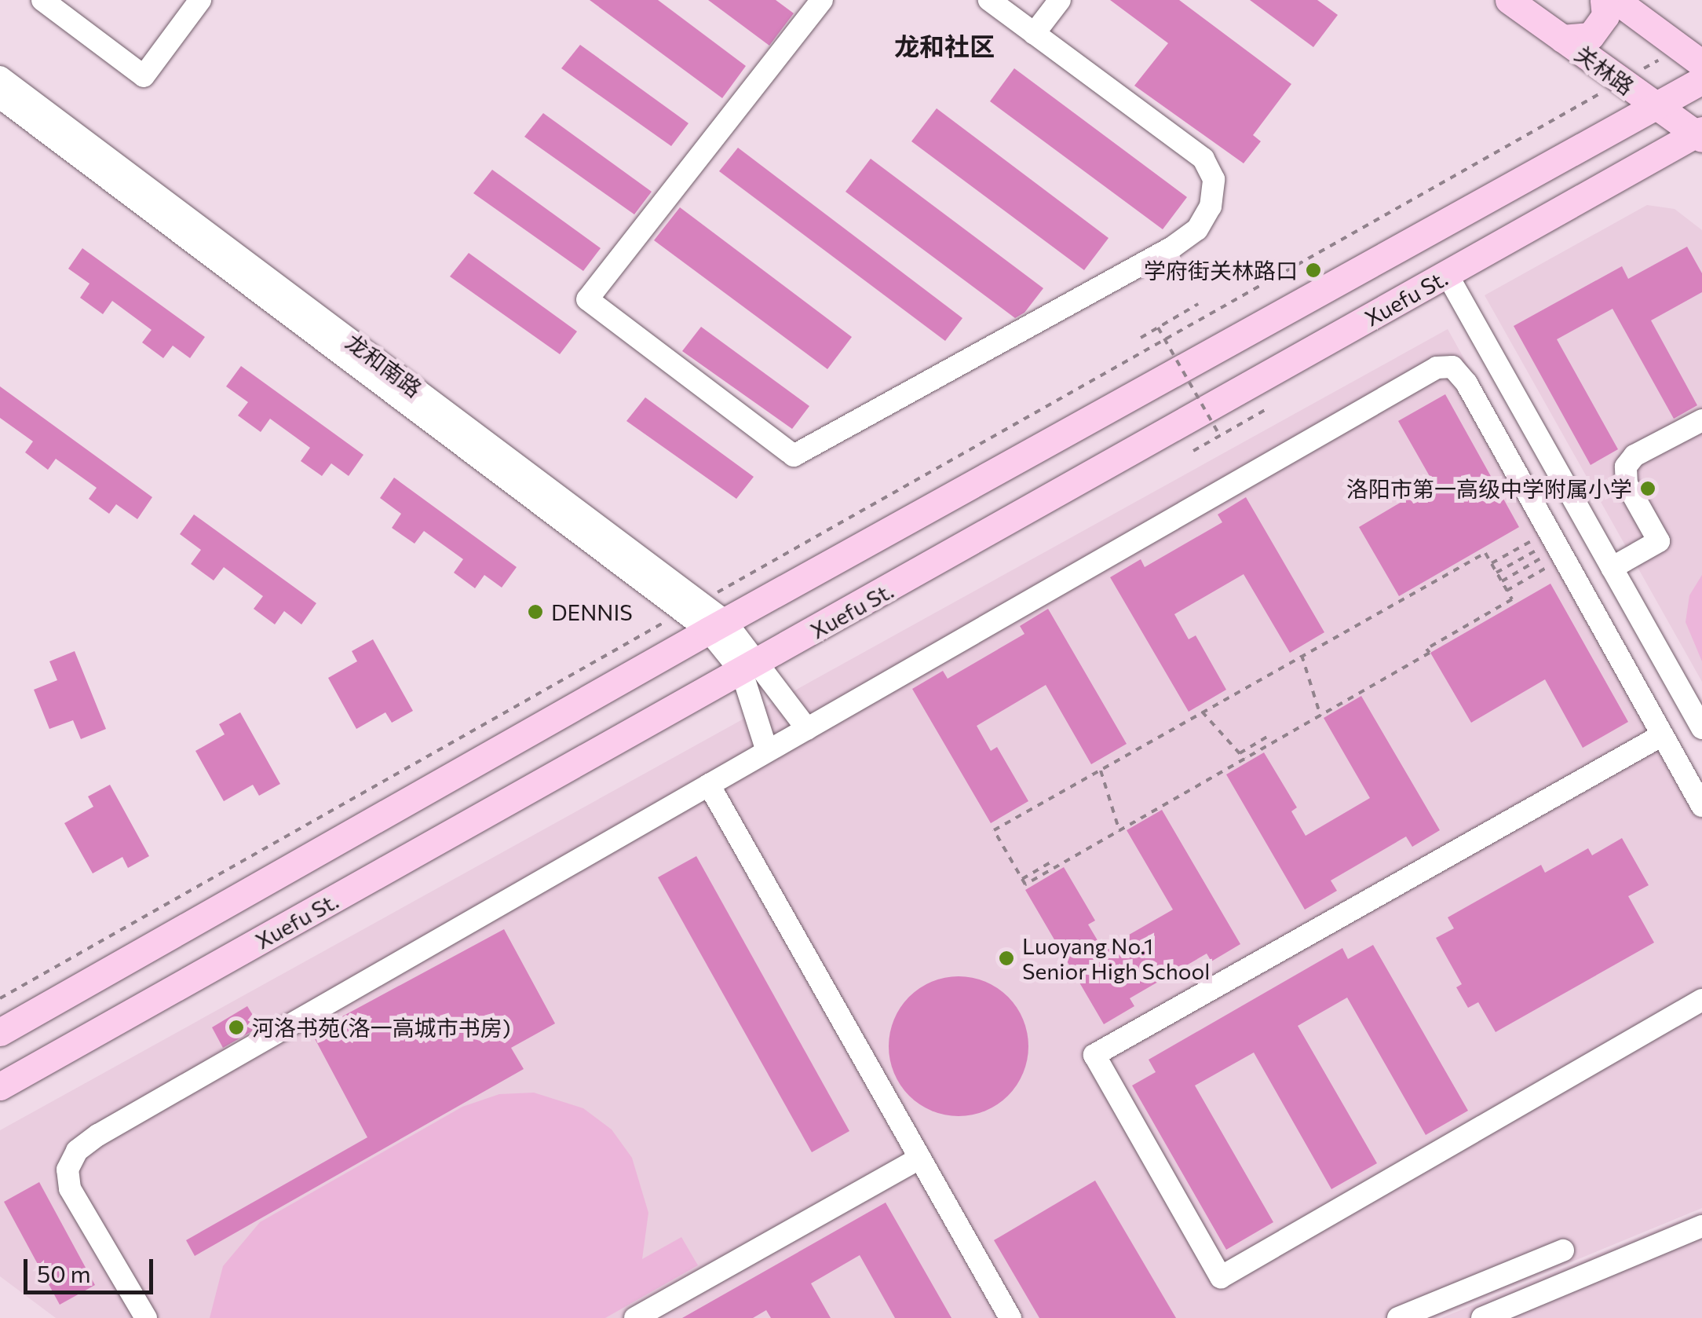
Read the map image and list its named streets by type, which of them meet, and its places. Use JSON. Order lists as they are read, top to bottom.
{
  "streets": {
    "main road": ["关林路", "Xuefu St."],
    "street": ["龙和南路"]
  },
  "crossings": [
    ["关林路", "Xuefu St."],
    ["Xuefu St.", "龙和南路"]
  ],
  "districts": ["龙和社区"],
  "places": [
    "学府街关林路口",
    "洛阳市第一高级中学附属小学",
    "DENNIS",
    "Luoyang No.1 Senior High School",
    "河洛书苑(洛一高城市书房)"
  ],
  "scale_bar": "50 m"
}
